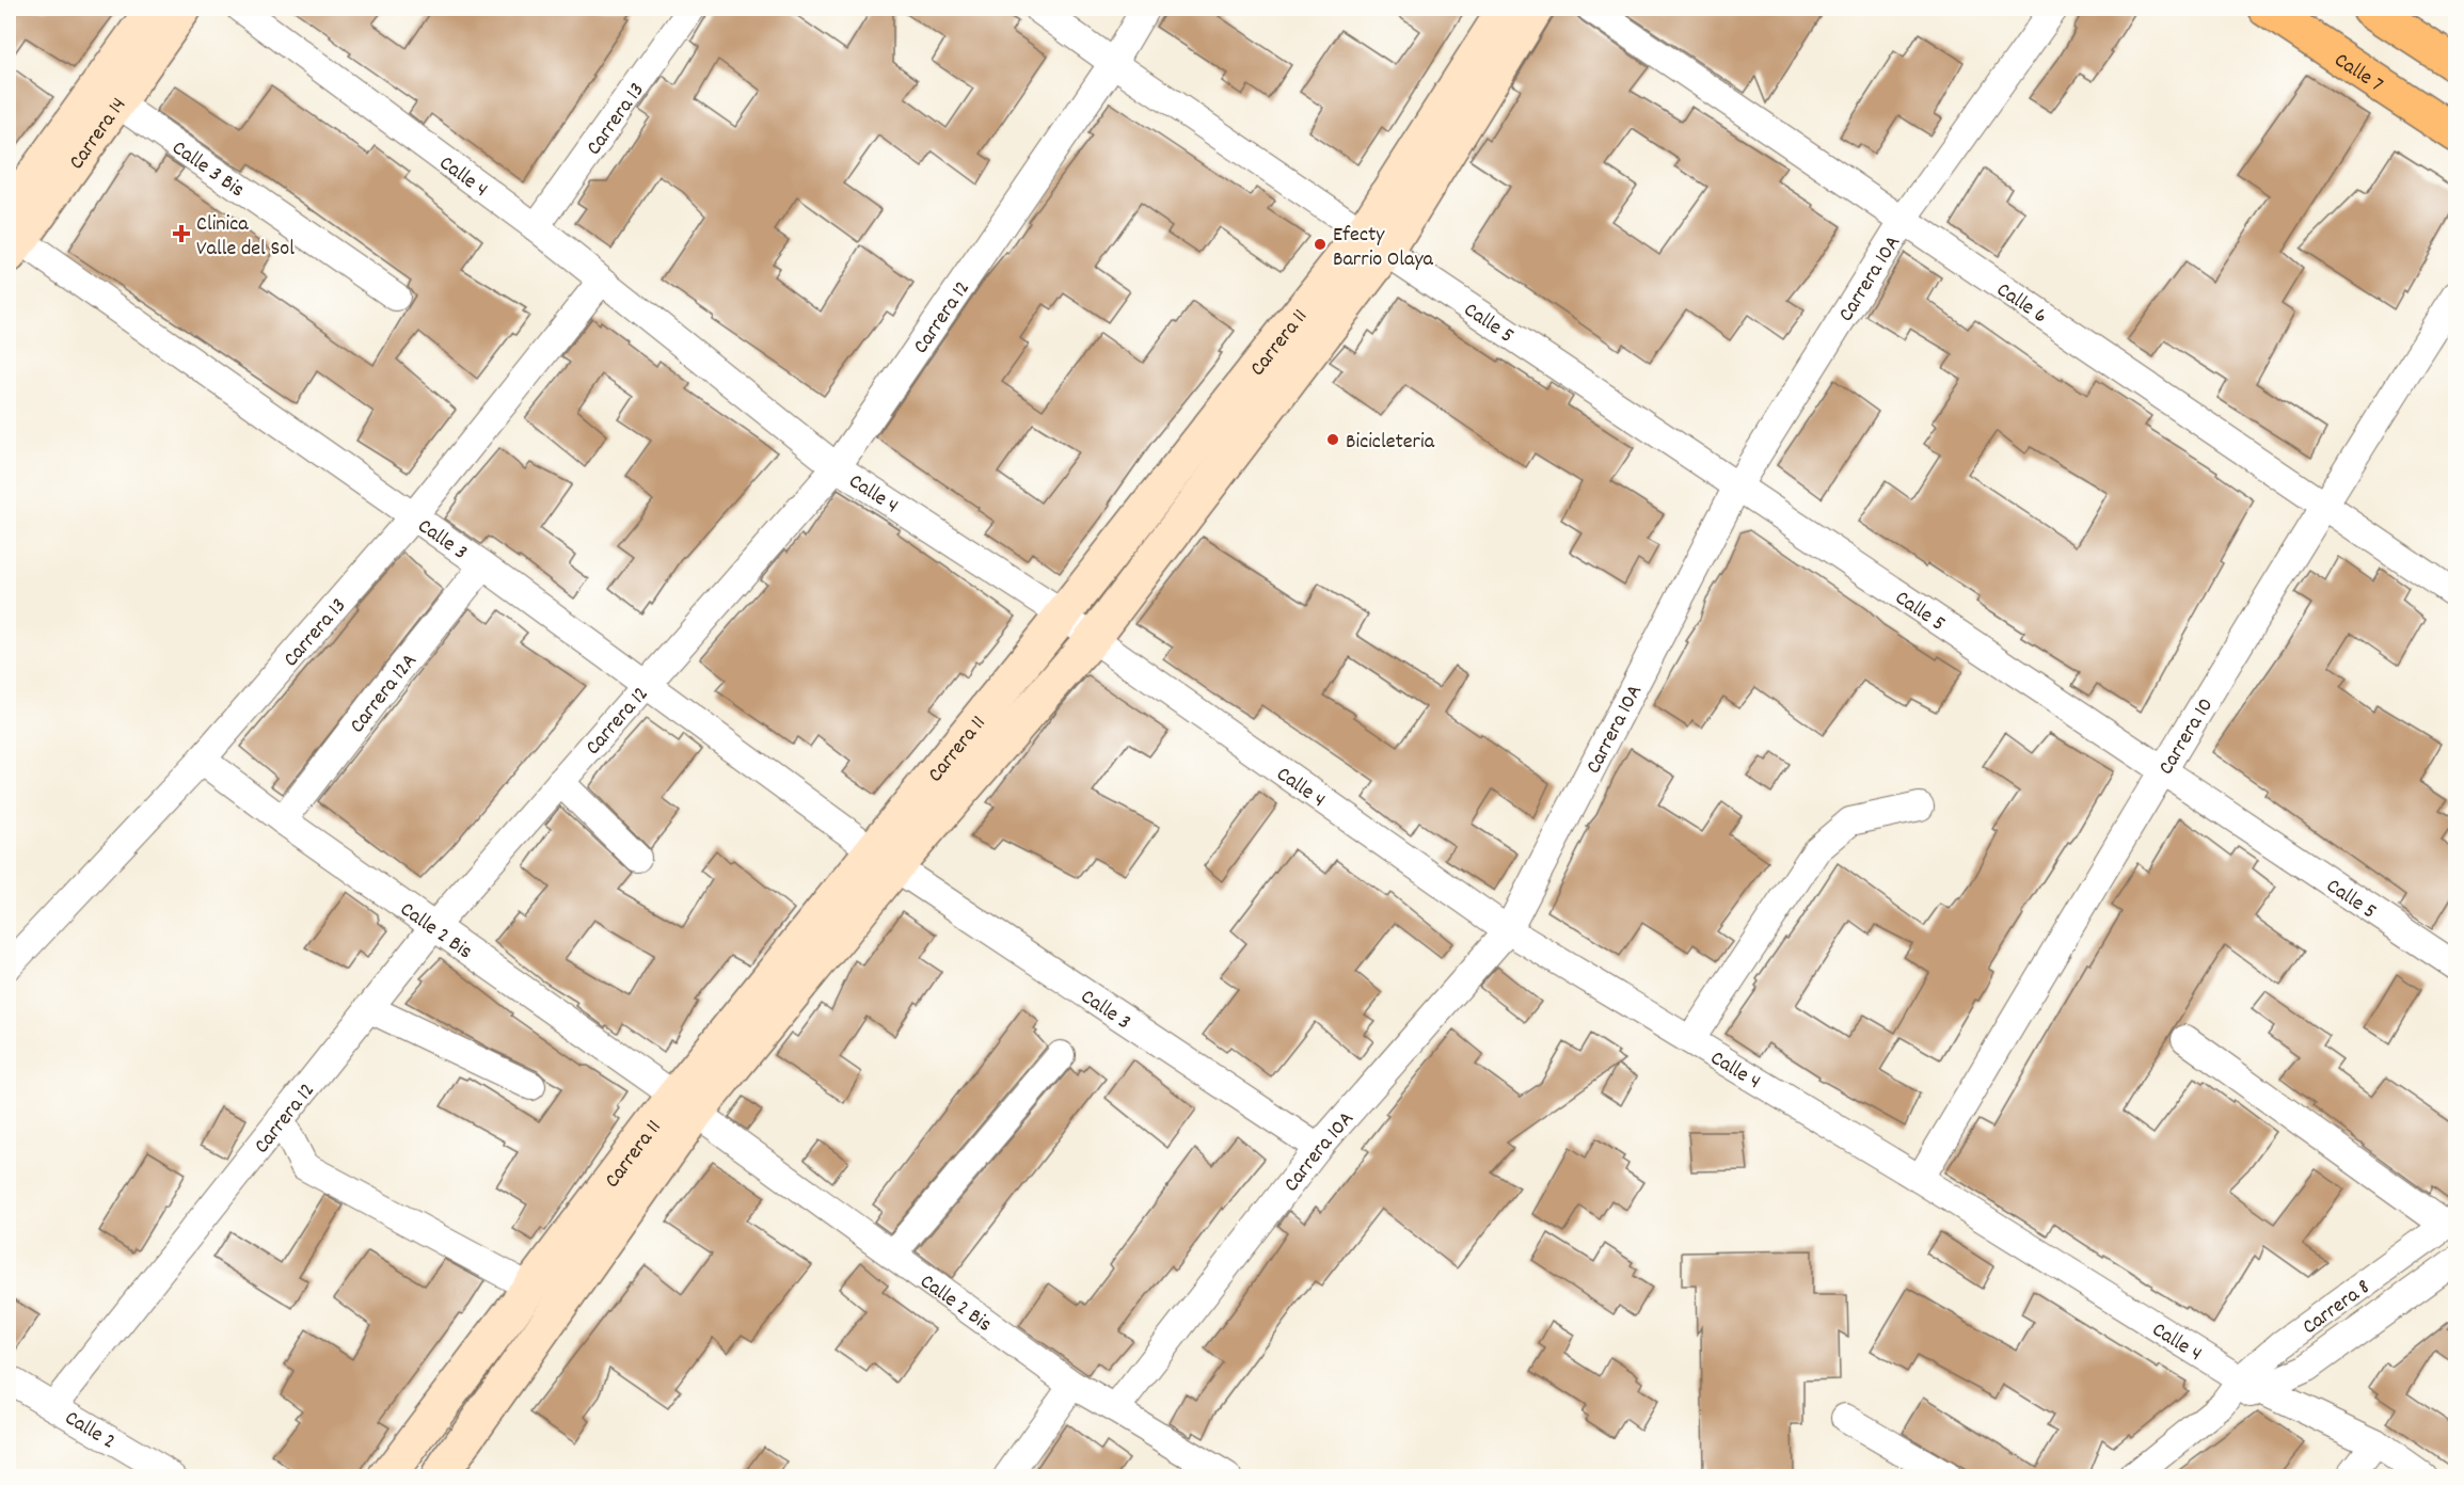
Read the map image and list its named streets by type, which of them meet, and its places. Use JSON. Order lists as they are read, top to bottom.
{
  "streets": {
    "main road": ["Calle 7", "Carrera 14", "Carrera 11"],
    "street": [
      "Carrera 13",
      "Calle 3 Bis",
      "Calle 4",
      "Carrera 10A",
      "Calle 6",
      "Carrera 12",
      "Calle 5",
      "Calle 3",
      "Carrera 12A",
      "Carrera 10",
      "Calle 2 Bis",
      "Carrera 8",
      "Calle 2"
    ]
  },
  "crossings": [
    ["Carrera 13", "Calle 4"],
    ["Carrera 13", "Calle 3"],
    ["Carrera 13", "Calle 2 Bis"],
    ["Carrera 14", "Calle 3 Bis"],
    ["Carrera 14", "Calle 3"],
    ["Calle 4", "Carrera 10A"],
    ["Calle 4", "Carrera 12"],
    ["Calle 4", "Carrera 11"],
    ["Calle 4", "Carrera 10"],
    ["Calle 4", "Carrera 8"],
    ["Carrera 10A", "Calle 6"],
    ["Carrera 10A", "Calle 5"],
    ["Carrera 10A", "Calle 3"],
    ["Carrera 10A", "Calle 2 Bis"],
    ["Calle 6", "Carrera 10"],
    ["Carrera 12", "Calle 5"],
    ["Carrera 12", "Calle 3"],
    ["Carrera 12", "Calle 2 Bis"],
    ["Carrera 12", "Calle 2"],
    ["Calle 5", "Carrera 11"],
    ["Calle 5", "Carrera 10"],
    ["Carrera 11", "Calle 3"],
    ["Carrera 11", "Calle 2 Bis"],
    ["Calle 3", "Carrera 12A"],
    ["Carrera 12A", "Calle 2 Bis"]
  ],
  "places": {
    "health": ["Clinica Valle del Sol"],
    "other": ["Efecty Barrio Olaya", "Bicicleteria"]
  }
}
